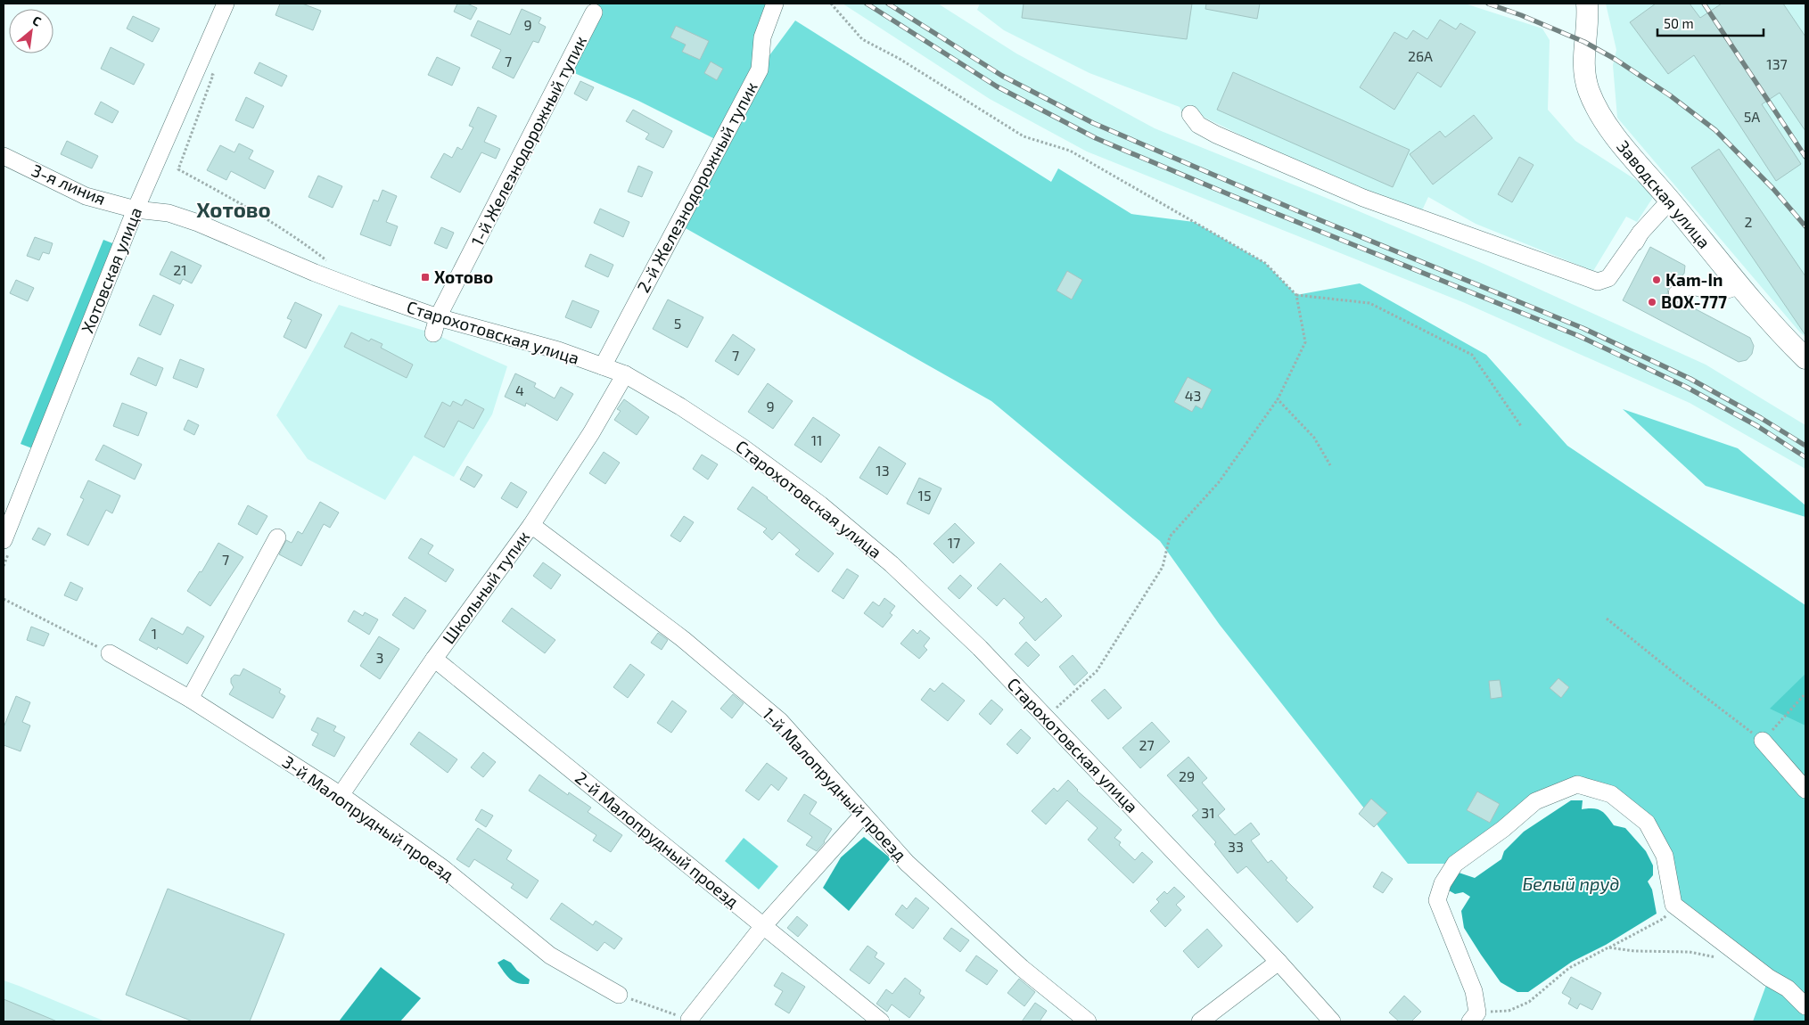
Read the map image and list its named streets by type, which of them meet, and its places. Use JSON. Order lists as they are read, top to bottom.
{
  "streets": {
    "main road": ["Заводская улица"],
    "street": [
      "1-й Железнодорожный тупик",
      "3-я линия",
      "2-й Железнодорожный тупик",
      "Хотовская улица",
      "Старохотовская улица",
      "Школьный тупик",
      "1-й Малопрудный проезд",
      "3-й Малопрудный проезд",
      "2-й Малопрудный проезд"
    ]
  },
  "crossings": [
    ["1-й Железнодорожный тупик", "Старохотовская улица"],
    ["3-я линия", "Хотовская улица"],
    ["3-я линия", "Старохотовская улица"],
    ["2-й Железнодорожный тупик", "Старохотовская улица"],
    ["Хотовская улица", "Старохотовская улица"],
    ["Старохотовская улица", "Школьный тупик"],
    ["Школьный тупик", "1-й Малопрудный проезд"],
    ["Школьный тупик", "3-й Малопрудный проезд"],
    ["Школьный тупик", "2-й Малопрудный проезд"]
  ],
  "districts": ["Хотово"],
  "water": ["Белый пруд"],
  "places": {
    "transit": ["Хотово"],
    "other": ["Kam-In", "ВОХ-777"]
  },
  "house_numbers": [
    "9",
    "26А",
    "7",
    "137",
    "5А",
    "2",
    "21",
    "5",
    "7",
    "4",
    "43",
    "9",
    "11",
    "13",
    "15",
    "17",
    "7",
    "1",
    "3",
    "27",
    "29",
    "31",
    "33"
  ],
  "scale_bar": "50 m",
  "north": "top right"
}
